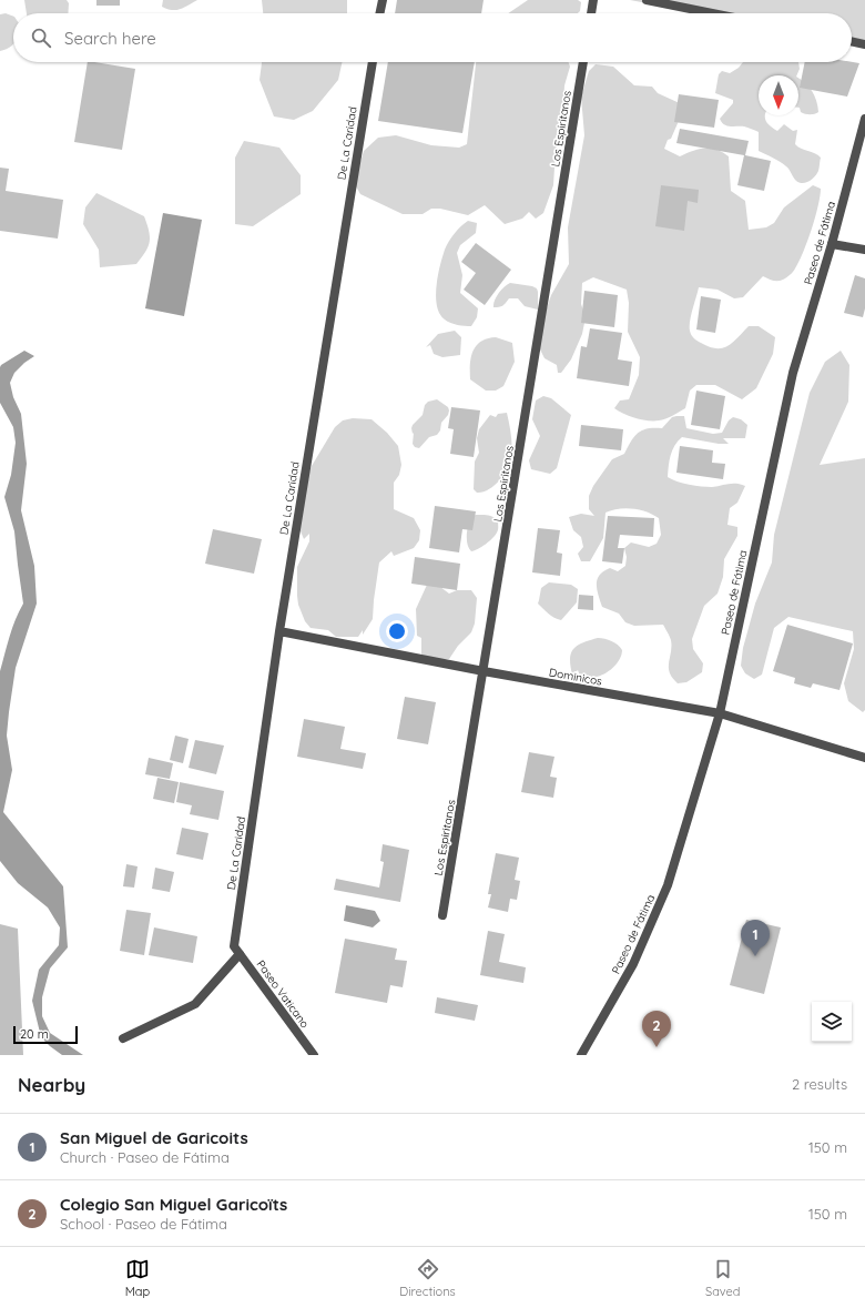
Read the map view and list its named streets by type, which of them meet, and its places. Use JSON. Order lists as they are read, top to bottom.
{
  "streets": {
    "street": [
      "Los Espiritanos",
      "De La Caridad",
      "Paseo de Fátima",
      "Dominicos",
      "Paseo Vaticano"
    ]
  },
  "crossings": [
    ["Los Espiritanos", "Dominicos"],
    ["De La Caridad", "Dominicos"],
    ["De La Caridad", "Paseo Vaticano"],
    ["Paseo de Fátima", "Dominicos"]
  ],
  "scale_bar": "20 m",
  "north": "bottom",
  "page": {
    "search": "Search here",
    "pins": ["1", "2"],
    "scale": "20 m",
    "heading": ["Nearby", "2 results"],
    "list": [
      {
        "mark": "1",
        "name": "San Miguel de Garicoits",
        "note": "Church · Paseo de Fátima",
        "value": "150 m"
      },
      {
        "mark": "2",
        "name": "Colegio San Miguel Garicoïts",
        "note": "School · Paseo de Fátima",
        "value": "150 m"
      }
    ],
    "nav": ["Map", "Directions", "Saved"]
  }
}
